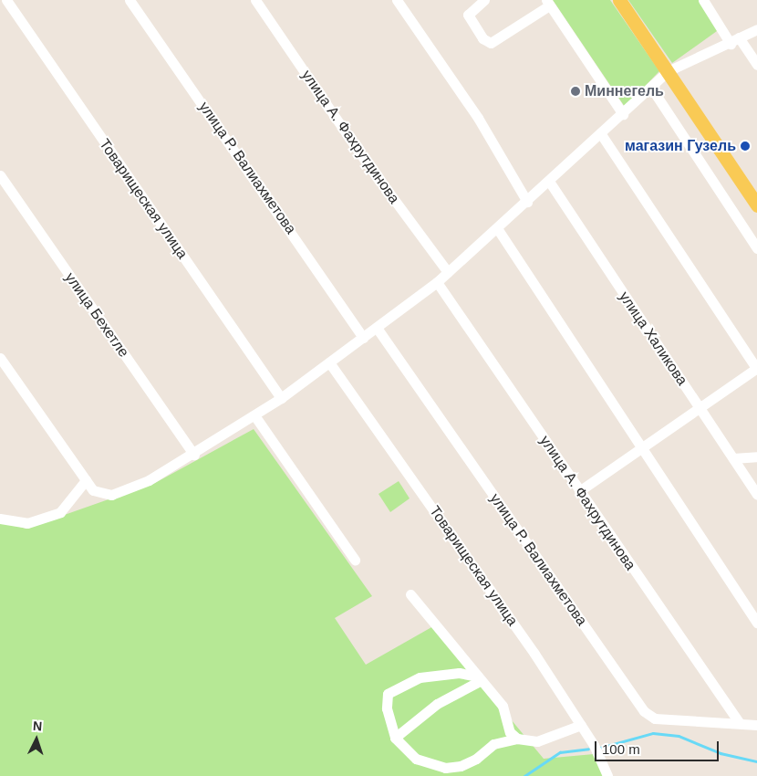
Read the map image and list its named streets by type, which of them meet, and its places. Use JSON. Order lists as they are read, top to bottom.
{
  "streets": {
    "street": [
      "улица А. Фахрутдинова",
      "улица Р. Валиахметова",
      "Товарищеская улица",
      "улица Бехетле",
      "улица Халикова"
    ]
  },
  "crossings": [
    ["улица А. Фахрутдинова", "улица Р. Валиахметова"]
  ],
  "places": ["Миннегель", "магазин Гузель"],
  "scale_bar": "100 m",
  "north": "top"
}
